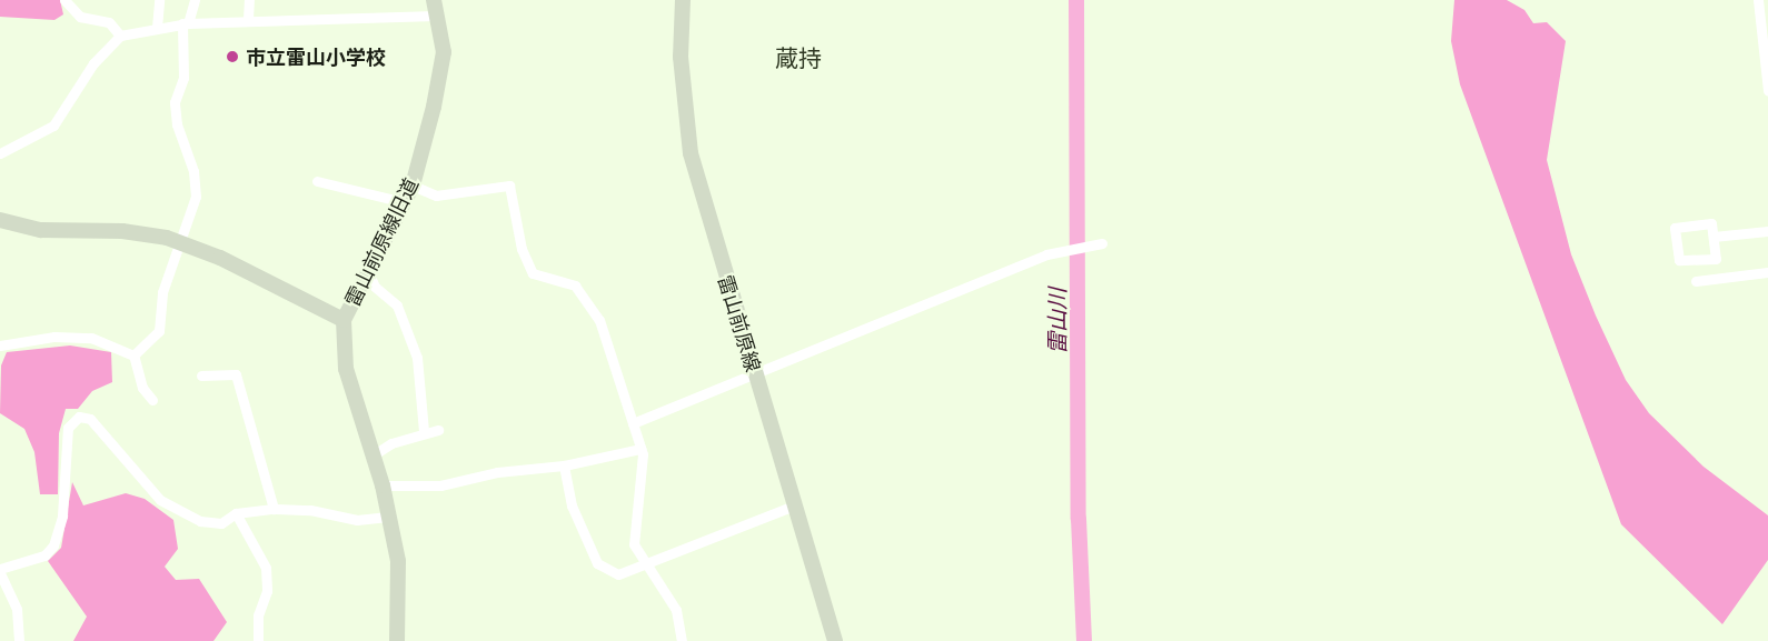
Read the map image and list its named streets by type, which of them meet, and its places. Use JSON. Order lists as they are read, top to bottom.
{
  "streets": {
    "street": ["雷山前原線旧道", "雷山前原線"]
  },
  "districts": ["蔵持"],
  "water": ["雷山川"],
  "places": ["市立雷山小学校"]
}
